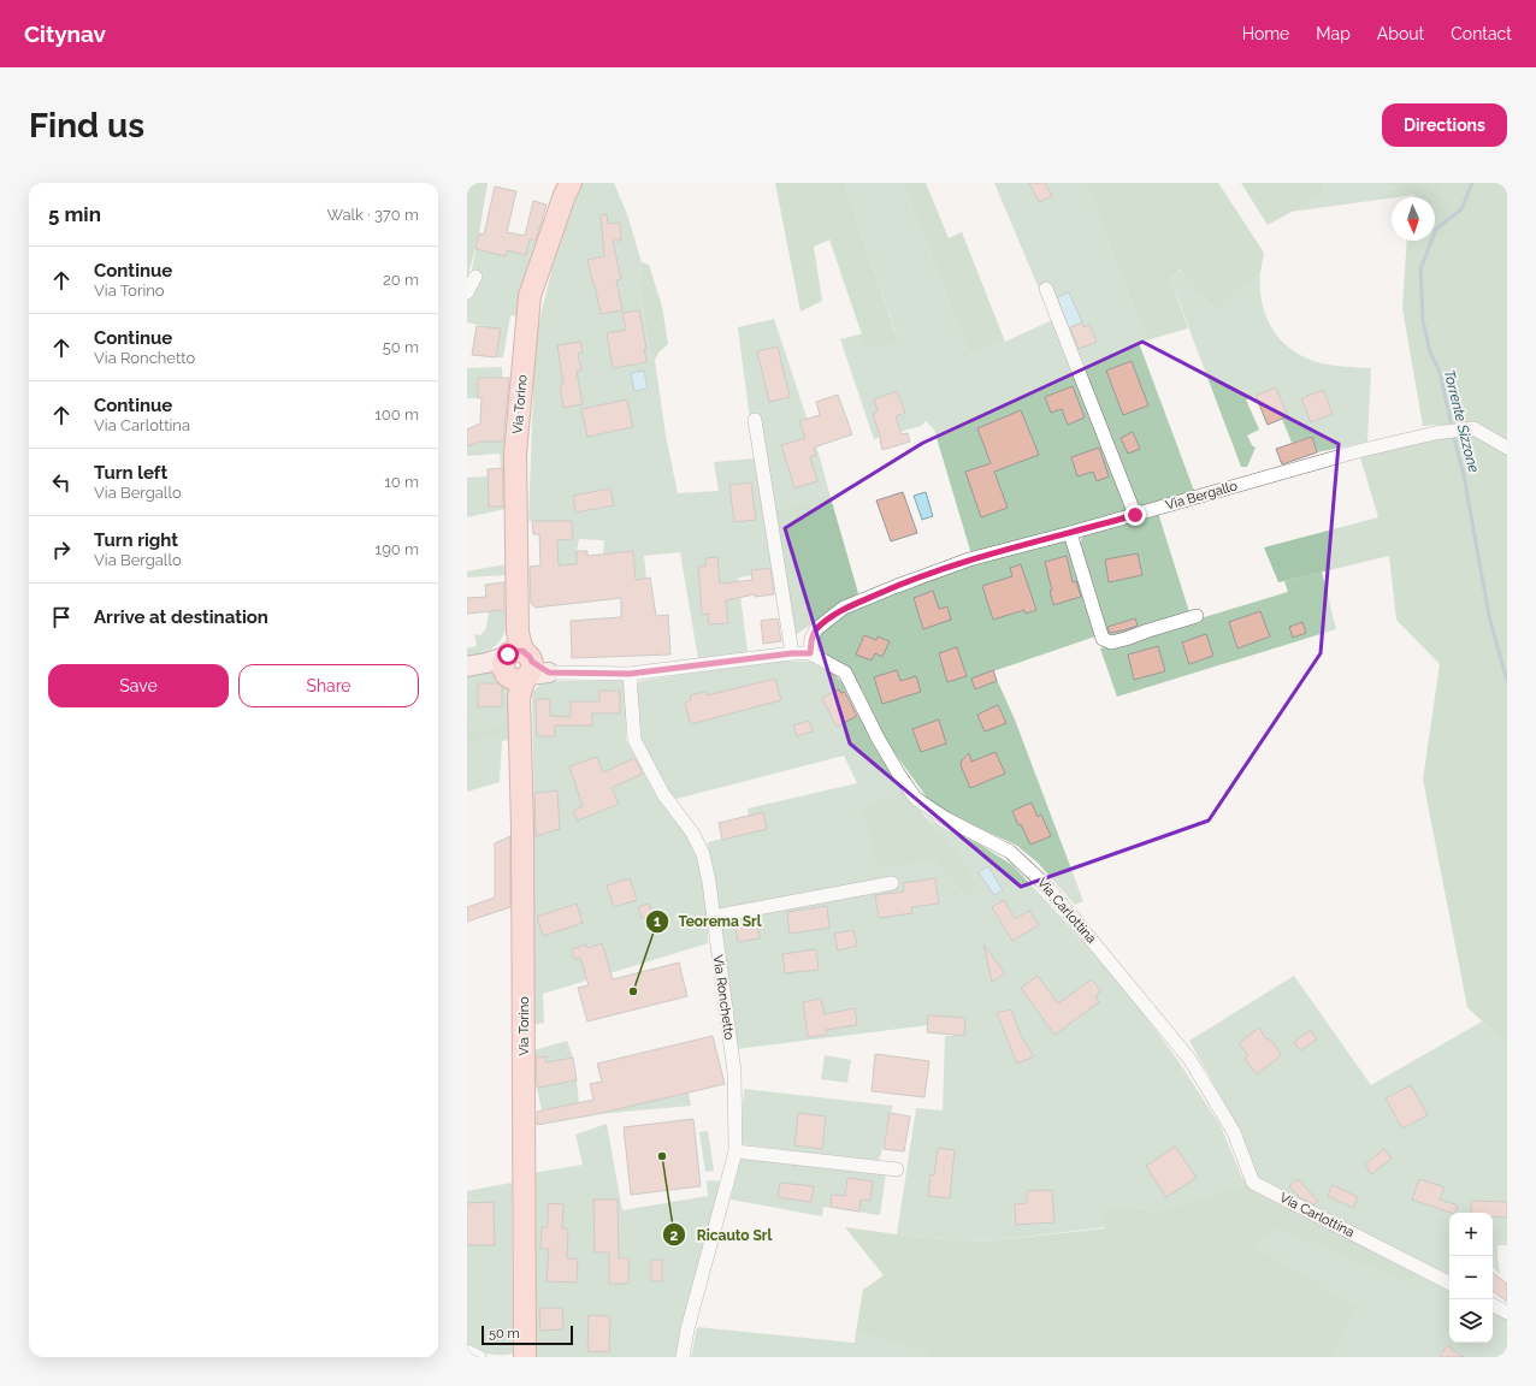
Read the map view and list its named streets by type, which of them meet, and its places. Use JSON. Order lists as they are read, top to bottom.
{
  "streets": {
    "main road": ["Via Torino"],
    "street": ["Via Bergallo", "Via Carlottina", "Via Ronchetto"]
  },
  "crossings": [
    ["Via Bergallo", "Via Carlottina"],
    ["Via Carlottina", "Via Ronchetto"]
  ],
  "water": ["Torrente Sizzone"],
  "places": ["Teorema Srl", "Ricauto Srl"],
  "scale_bar": "50 m",
  "north": "bottom",
  "page": {
    "header": "Citynav",
    "nav": [
      "Home",
      "Map",
      "About",
      "Contact"
    ],
    "buttons": [
      "Directions",
      ["Save", "Share"]
    ],
    "title": "Find us",
    "heading": ["5 min", "Walk · 370 m"],
    "list": [
      ["Continue", "Via Torino", "20 m"],
      ["Continue", "Via Ronchetto", "50 m"],
      ["Continue", "Via Carlottina", "100 m"],
      ["Turn left", "Via Bergallo", "10 m"],
      ["Turn right", "Via Bergallo", "190 m"],
      "Arrive at destination"
    ],
    "map_buttons": ["+", "−"],
    "scale": "50 m"
  }
}
